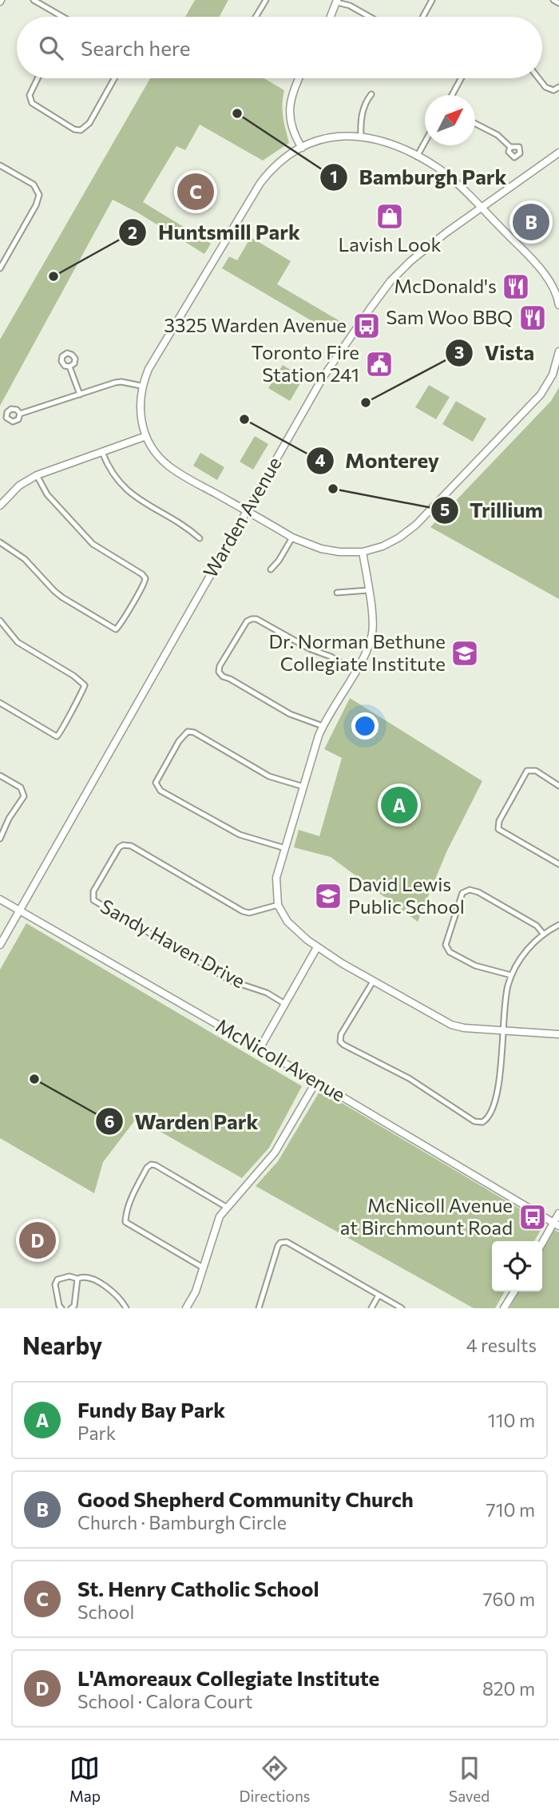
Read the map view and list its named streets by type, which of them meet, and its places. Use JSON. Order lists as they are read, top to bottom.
{
  "streets": {
    "street": ["Warden Avenue", "Sandy Haven Drive", "McNicoll Avenue"]
  },
  "crossings": [
    ["Warden Avenue", "McNicoll Avenue"]
  ],
  "places": {
    "other": [
      "Bamburgh Park",
      "Huntsmill Park",
      "Vista",
      "Monterey",
      "Trillium",
      "Warden Park"
    ],
    "shop": ["Lavish Look"],
    "restaurant": ["McDonald's", "Sam Woo BBQ"],
    "bus stop": ["3325 Warden Avenue", "McNicoll Avenue at Birchmount Road"],
    "public building": ["Toronto Fire Station 241"],
    "school or university": ["Dr. Norman Bethune Collegiate Institute", "David Lewis Public School"]
  },
  "north": "top right",
  "page": {
    "search": "Search here",
    "pins": [
      "C",
      "B",
      "A",
      "D"
    ],
    "heading": ["Nearby", "4 results"],
    "list": [
      {
        "mark": "A",
        "name": "Fundy Bay Park",
        "note": "Park",
        "value": "110 m"
      },
      {
        "mark": "B",
        "name": "Good Shepherd Community Church",
        "note": "Church · Bamburgh Circle",
        "value": "710 m"
      },
      {
        "mark": "C",
        "name": "St. Henry Catholic School",
        "note": "School",
        "value": "760 m"
      },
      {
        "mark": "D",
        "name": "L'Amoreaux Collegiate Institute",
        "note": "School · Calora Court",
        "value": "820 m"
      }
    ],
    "nav": ["Map", "Directions", "Saved"]
  }
}
